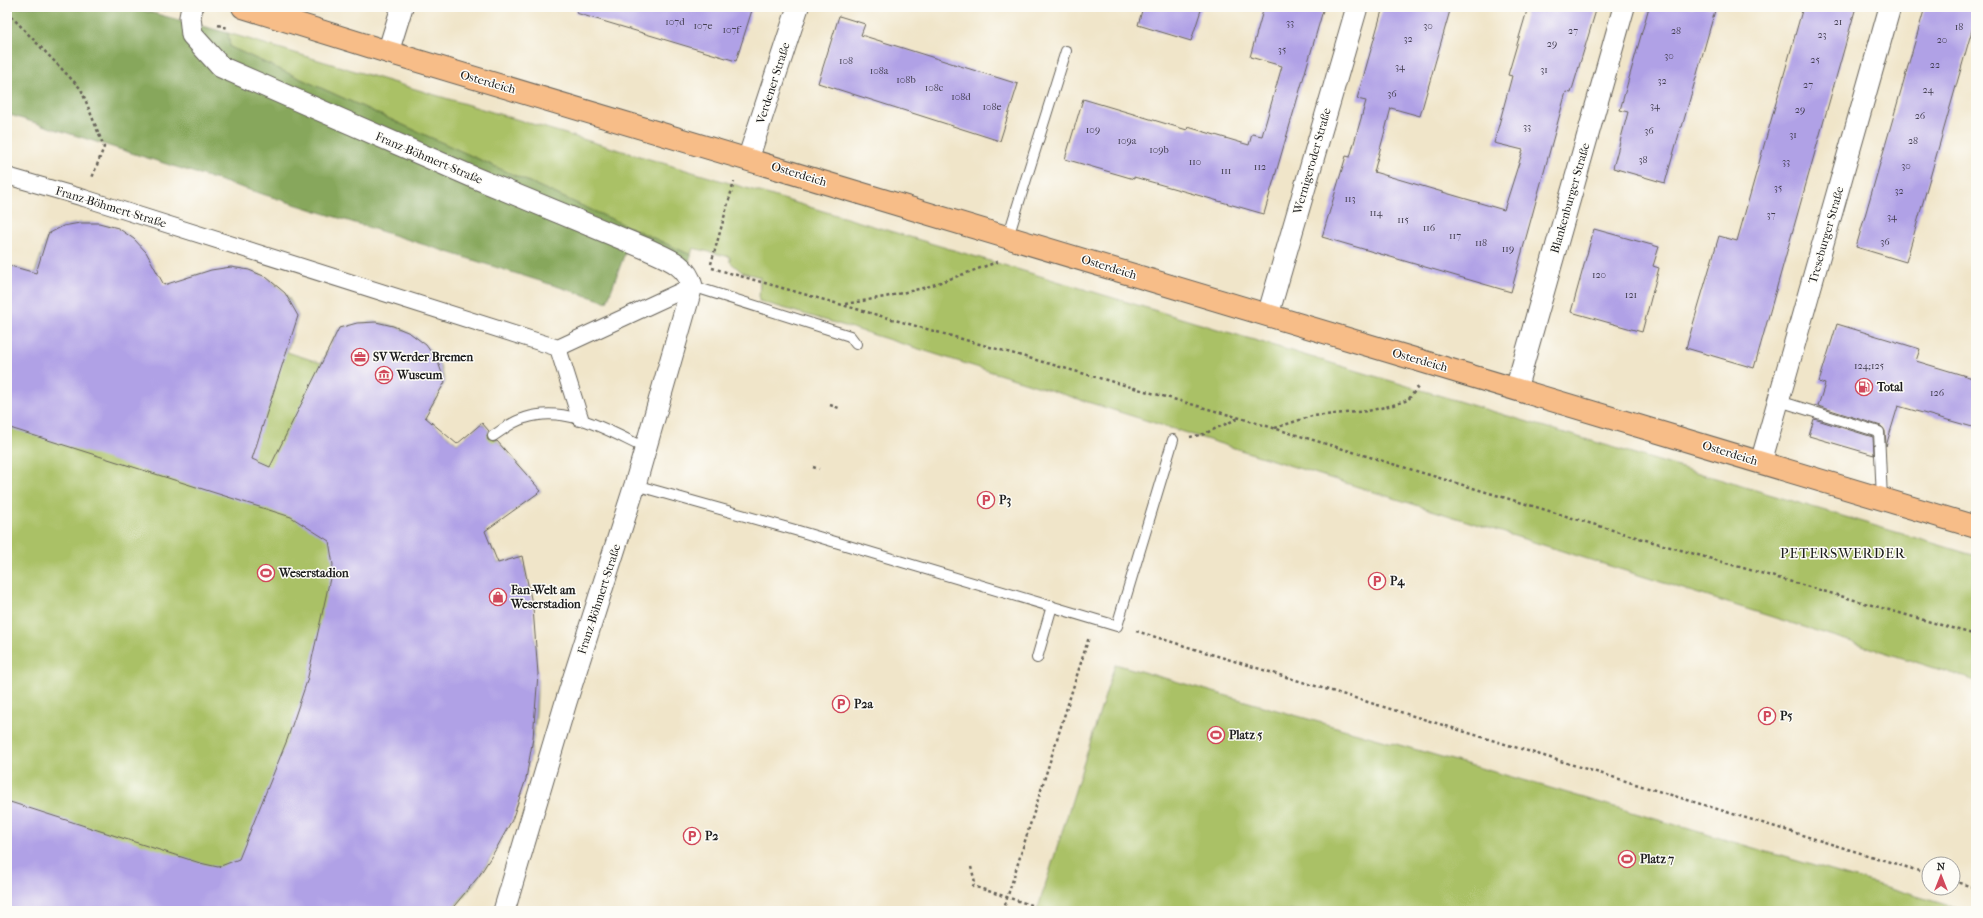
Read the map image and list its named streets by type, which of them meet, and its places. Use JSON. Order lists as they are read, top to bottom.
{
  "streets": {
    "main road": ["Osterdeich"],
    "street": [
      "Verdener Straße",
      "Franz-Böhmert-Straße",
      "Wernigeroder Straße",
      "Blankenburger Straße",
      "Treseburger Straße"
    ]
  },
  "crossings": [
    ["Osterdeich", "Verdener Straße"],
    ["Osterdeich", "Wernigeroder Straße"],
    ["Osterdeich", "Blankenburger Straße"],
    ["Osterdeich", "Treseburger Straße"]
  ],
  "districts": ["PETERSWERDER"],
  "places": {
    "office": ["SV Werder Bremen"],
    "museum": ["Wuseum"],
    "fuel station": ["Total"],
    "parking": [
      "P3",
      "P4",
      "P2a",
      "P5",
      "P2"
    ],
    "sports": ["Weserstadion", "Platz 5", "Platz 7"],
    "shop": ["Fan-Welt am Weserstadion"]
  },
  "house_numbers": [
    "107d",
    "21",
    "33",
    "107e",
    "30",
    "18",
    "107f",
    "27",
    "28",
    "23",
    "32",
    "20",
    "29",
    "35",
    "30",
    "25",
    "108",
    "22",
    "34",
    "31",
    "108a",
    "108b",
    "32",
    "27",
    "108c",
    "24",
    "36",
    "108d",
    "34",
    "108e",
    "29",
    "26",
    "33",
    "109",
    "36",
    "31",
    "109a",
    "28",
    "109b",
    "38",
    "110",
    "33",
    "30",
    "112",
    "111",
    "35",
    "32",
    "113",
    "114",
    "37",
    "34",
    "115",
    "116",
    "117",
    "36",
    "118",
    "119",
    "120",
    "121",
    "124;125",
    "126"
  ],
  "north": "top"
}
